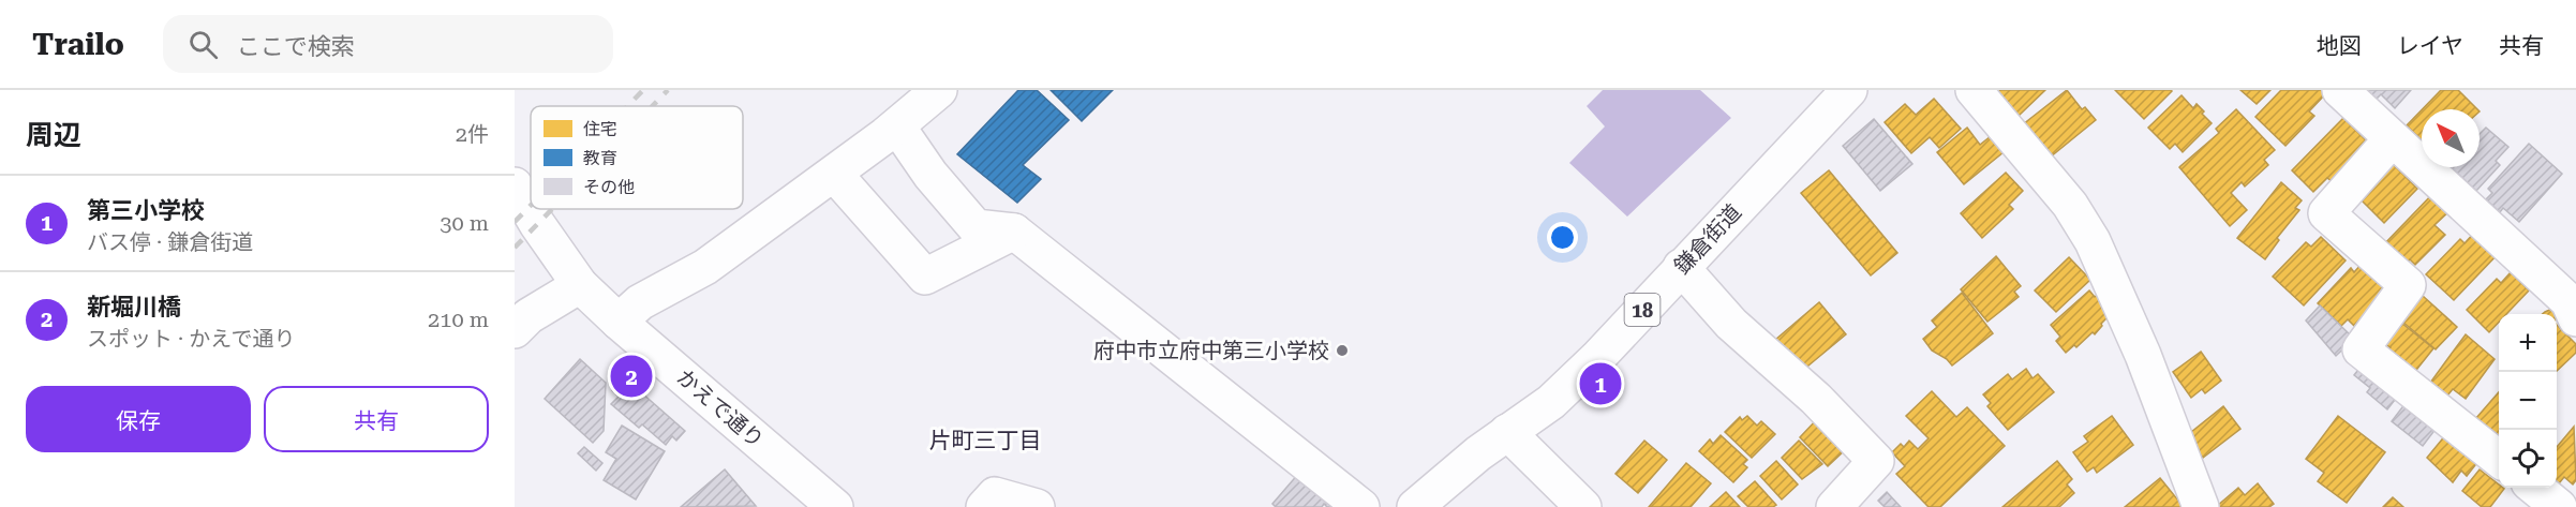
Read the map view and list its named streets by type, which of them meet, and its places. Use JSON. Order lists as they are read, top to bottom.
{
  "streets": {
    "street": ["鎌倉街道", "18", "かえで通り"]
  },
  "districts": ["片町三丁目"],
  "places": ["府中市立府中第三小学校"],
  "legend": ["住宅", "教育", "その他"],
  "north": "top left",
  "page": {
    "header": "Trailo",
    "search": "ここで検索",
    "nav": ["地図", "レイヤ", "共有"],
    "heading": ["周辺", "2件"],
    "list": [
      {
        "mark": "1",
        "name": "第三小学校",
        "note": "バス停 · 鎌倉街道",
        "value": "30 m"
      },
      {
        "mark": "2",
        "name": "新堀川橋",
        "note": "スポット · かえで通り",
        "value": "210 m"
      }
    ],
    "map_buttons": ["+", "−"],
    "pins": ["2", "1"],
    "buttons": ["保存", "共有"]
  }
}
